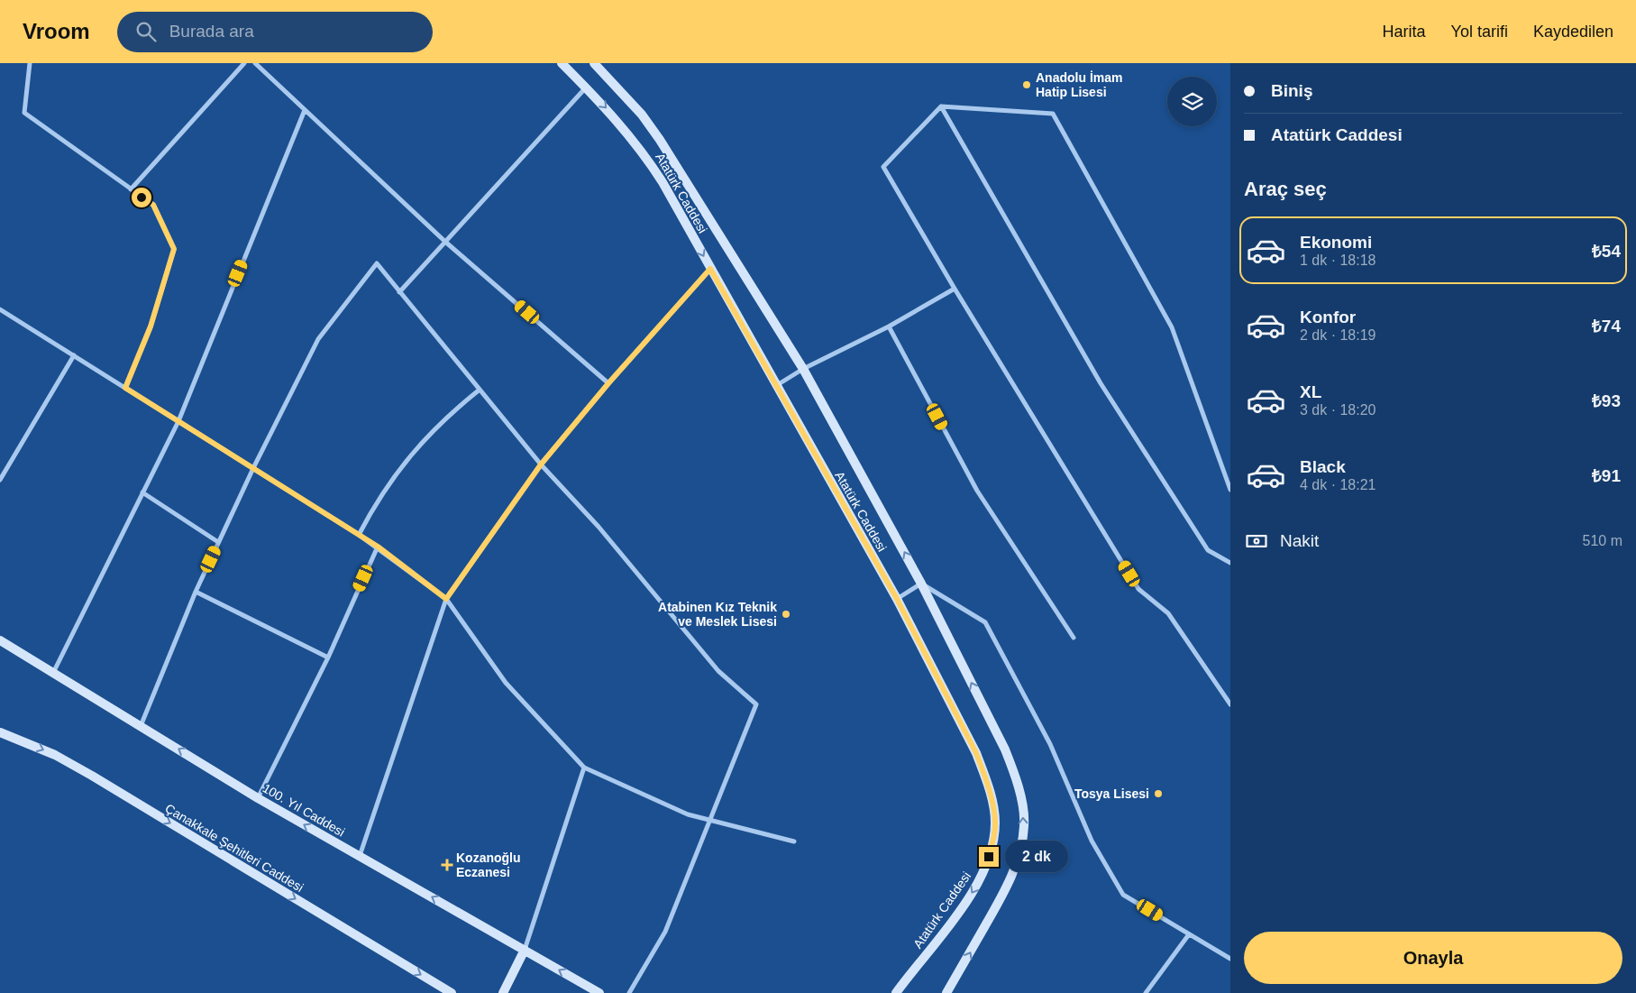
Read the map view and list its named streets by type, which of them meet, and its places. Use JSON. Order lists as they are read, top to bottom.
{
  "streets": {
    "main road": ["Atatürk Caddesi", "100. Yıl Caddesi", "Çanakkale Şehitleri Caddesi"]
  },
  "one_way": ["100. Yıl Caddesi", "Çanakkale Şehitleri Caddesi"],
  "places": {
    "other": ["Anadolu İmam Hatip Lisesi", "Atabinen Kız Teknik ve Meslek Lisesi", "Tosya Lisesi"],
    "health": ["Kozanoğlu Eczanesi"]
  },
  "page": {
    "header": "Vroom",
    "search": "Burada ara",
    "nav": ["Harita", "Yol tarifi", "Kaydedilen"],
    "banner": ["Biniş", "Atatürk Caddesi"],
    "heading": "Araç seç",
    "list": [
      {
        "name": "Ekonomi",
        "note": "1 dk · 18:18",
        "value": "₺54"
      },
      {
        "name": "Konfor",
        "note": "2 dk · 18:19",
        "value": "₺74"
      },
      {
        "name": "XL",
        "note": "3 dk · 18:20",
        "value": "₺93"
      },
      {
        "name": "Black",
        "note": "4 dk · 18:21",
        "value": "₺91"
      }
    ],
    "pay": ["Nakit", "510 m"],
    "bubble": "2 dk",
    "buttons": "Onayla"
  }
}
